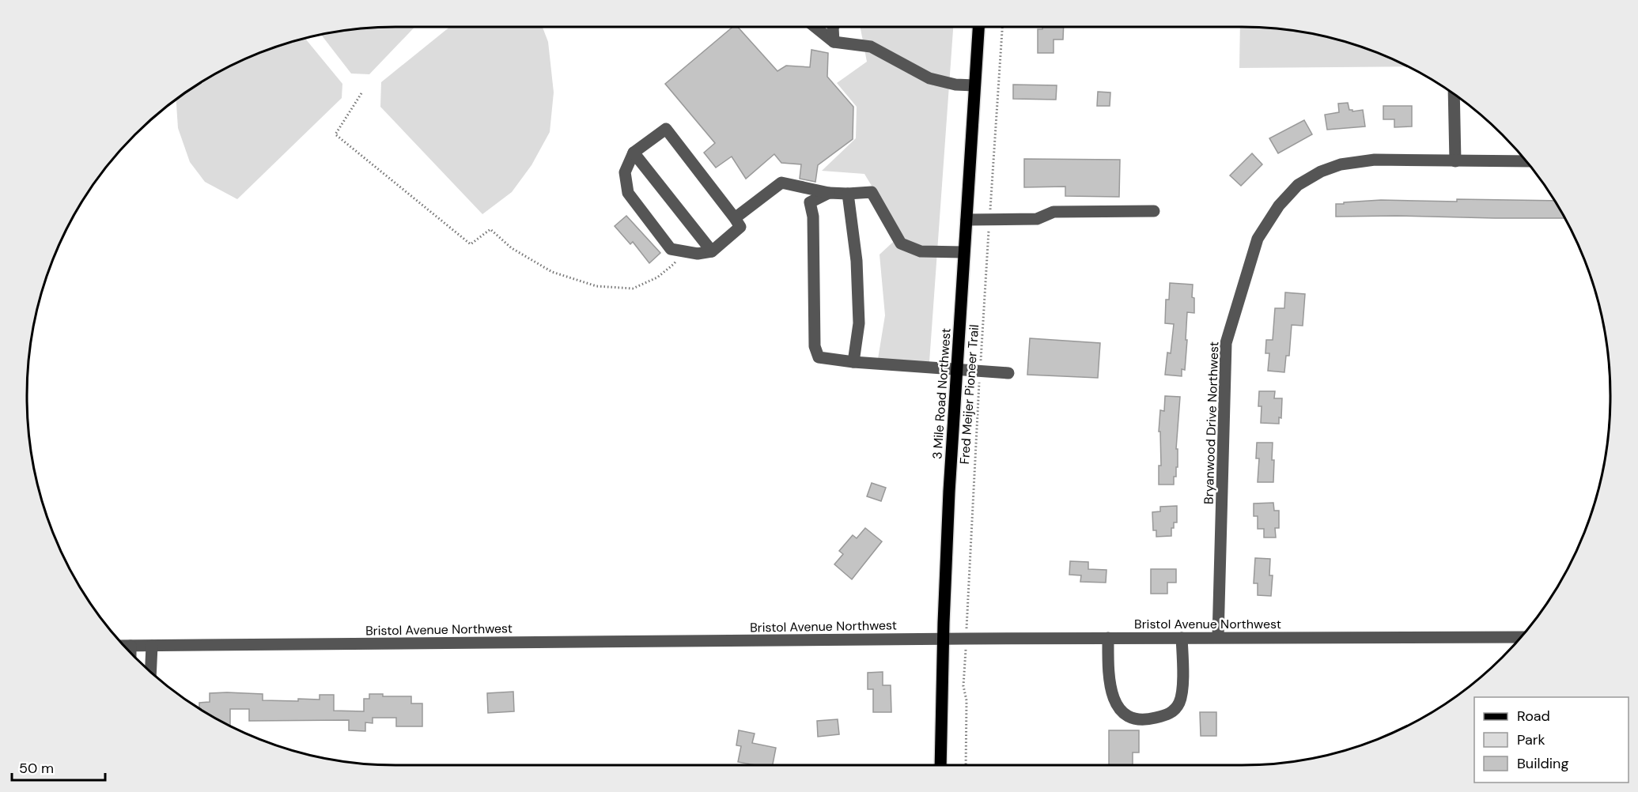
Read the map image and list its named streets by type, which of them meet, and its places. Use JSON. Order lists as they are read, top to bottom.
{
  "streets": {
    "main road": ["3 Mile Road Northwest"],
    "street": ["Bryanwood Drive Northwest", "Bristol Avenue Northwest"],
    "path": ["Fred Meijer Pioneer Trail"]
  },
  "crossings": [
    ["3 Mile Road Northwest", "Bristol Avenue Northwest"],
    ["Fred Meijer Pioneer Trail", "Bristol Avenue Northwest"],
    ["Bryanwood Drive Northwest", "Bristol Avenue Northwest"]
  ],
  "legend": ["Road", "Park", "Building"],
  "scale_bar": "50 m"
}
